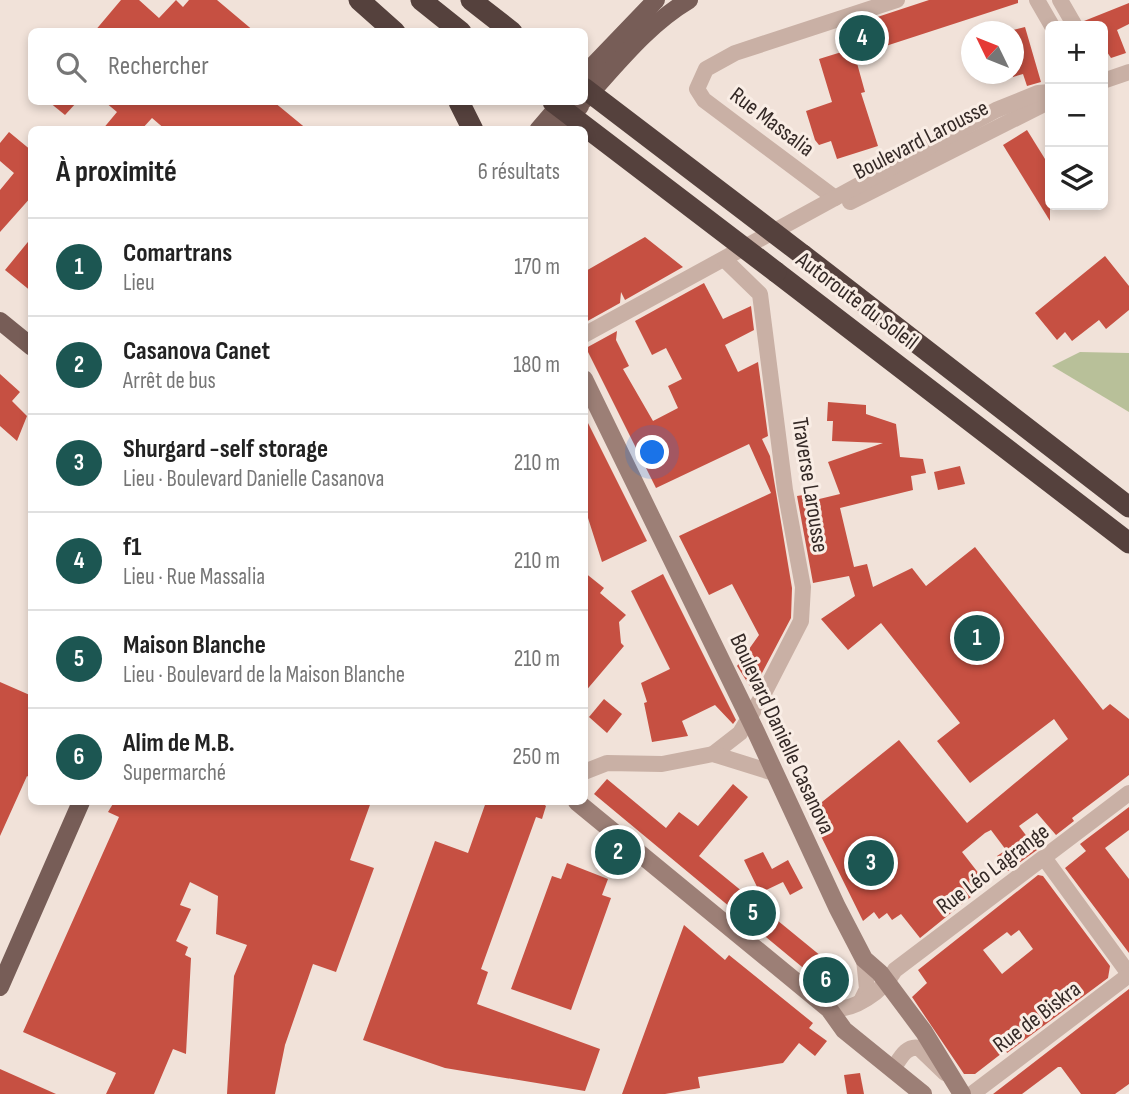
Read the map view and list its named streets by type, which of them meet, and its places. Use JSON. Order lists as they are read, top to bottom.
{
  "streets": {
    "highway": ["Autoroute du Soleil"],
    "street": [
      "Rue Massalia",
      "Boulevard Larousse",
      "Traverse Larousse",
      "Boulevard Danielle Casanova",
      "Rue Léo Lagrange",
      "Rue de Biskra"
    ]
  },
  "crossings": [
    ["Rue Massalia", "Boulevard Larousse"],
    ["Boulevard Larousse", "Traverse Larousse"],
    ["Traverse Larousse", "Boulevard Danielle Casanova"],
    ["Boulevard Danielle Casanova", "Rue Léo Lagrange"]
  ],
  "north": "top left",
  "page": {
    "pins": [
      "4",
      "1",
      "2",
      "3",
      "5",
      "6"
    ],
    "map_buttons": ["+", "−"],
    "search": "Rechercher",
    "heading": ["À proximité", "6 résultats"],
    "list": [
      {
        "mark": "1",
        "name": "Comartrans",
        "note": "Lieu",
        "value": "170 m"
      },
      {
        "mark": "2",
        "name": "Casanova Canet",
        "note": "Arrêt de bus",
        "value": "180 m"
      },
      {
        "mark": "3",
        "name": "Shurgard -self storage",
        "note": "Lieu · Boulevard Danielle Casanova",
        "value": "210 m"
      },
      {
        "mark": "4",
        "name": "f1",
        "note": "Lieu · Rue Massalia",
        "value": "210 m"
      },
      {
        "mark": "5",
        "name": "Maison Blanche",
        "note": "Lieu · Boulevard de la Maison Blanche",
        "value": "210 m"
      },
      {
        "mark": "6",
        "name": "Alim de M.B.",
        "note": "Supermarché",
        "value": "250 m"
      }
    ]
  }
}
